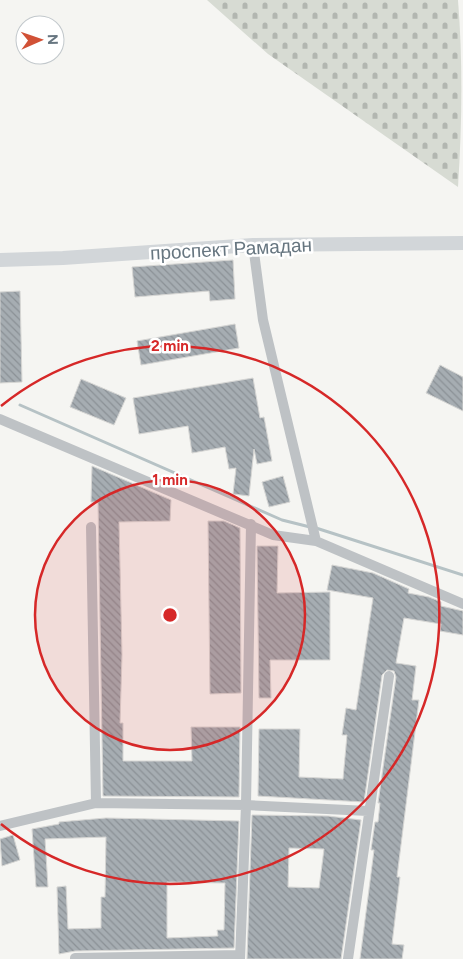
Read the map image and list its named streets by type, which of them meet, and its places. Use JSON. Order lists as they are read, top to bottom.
{
  "streets": {
    "main road": ["проспект Рамадан"]
  },
  "north": "right",
  "rings": ["2 min", "1 min"]
}
